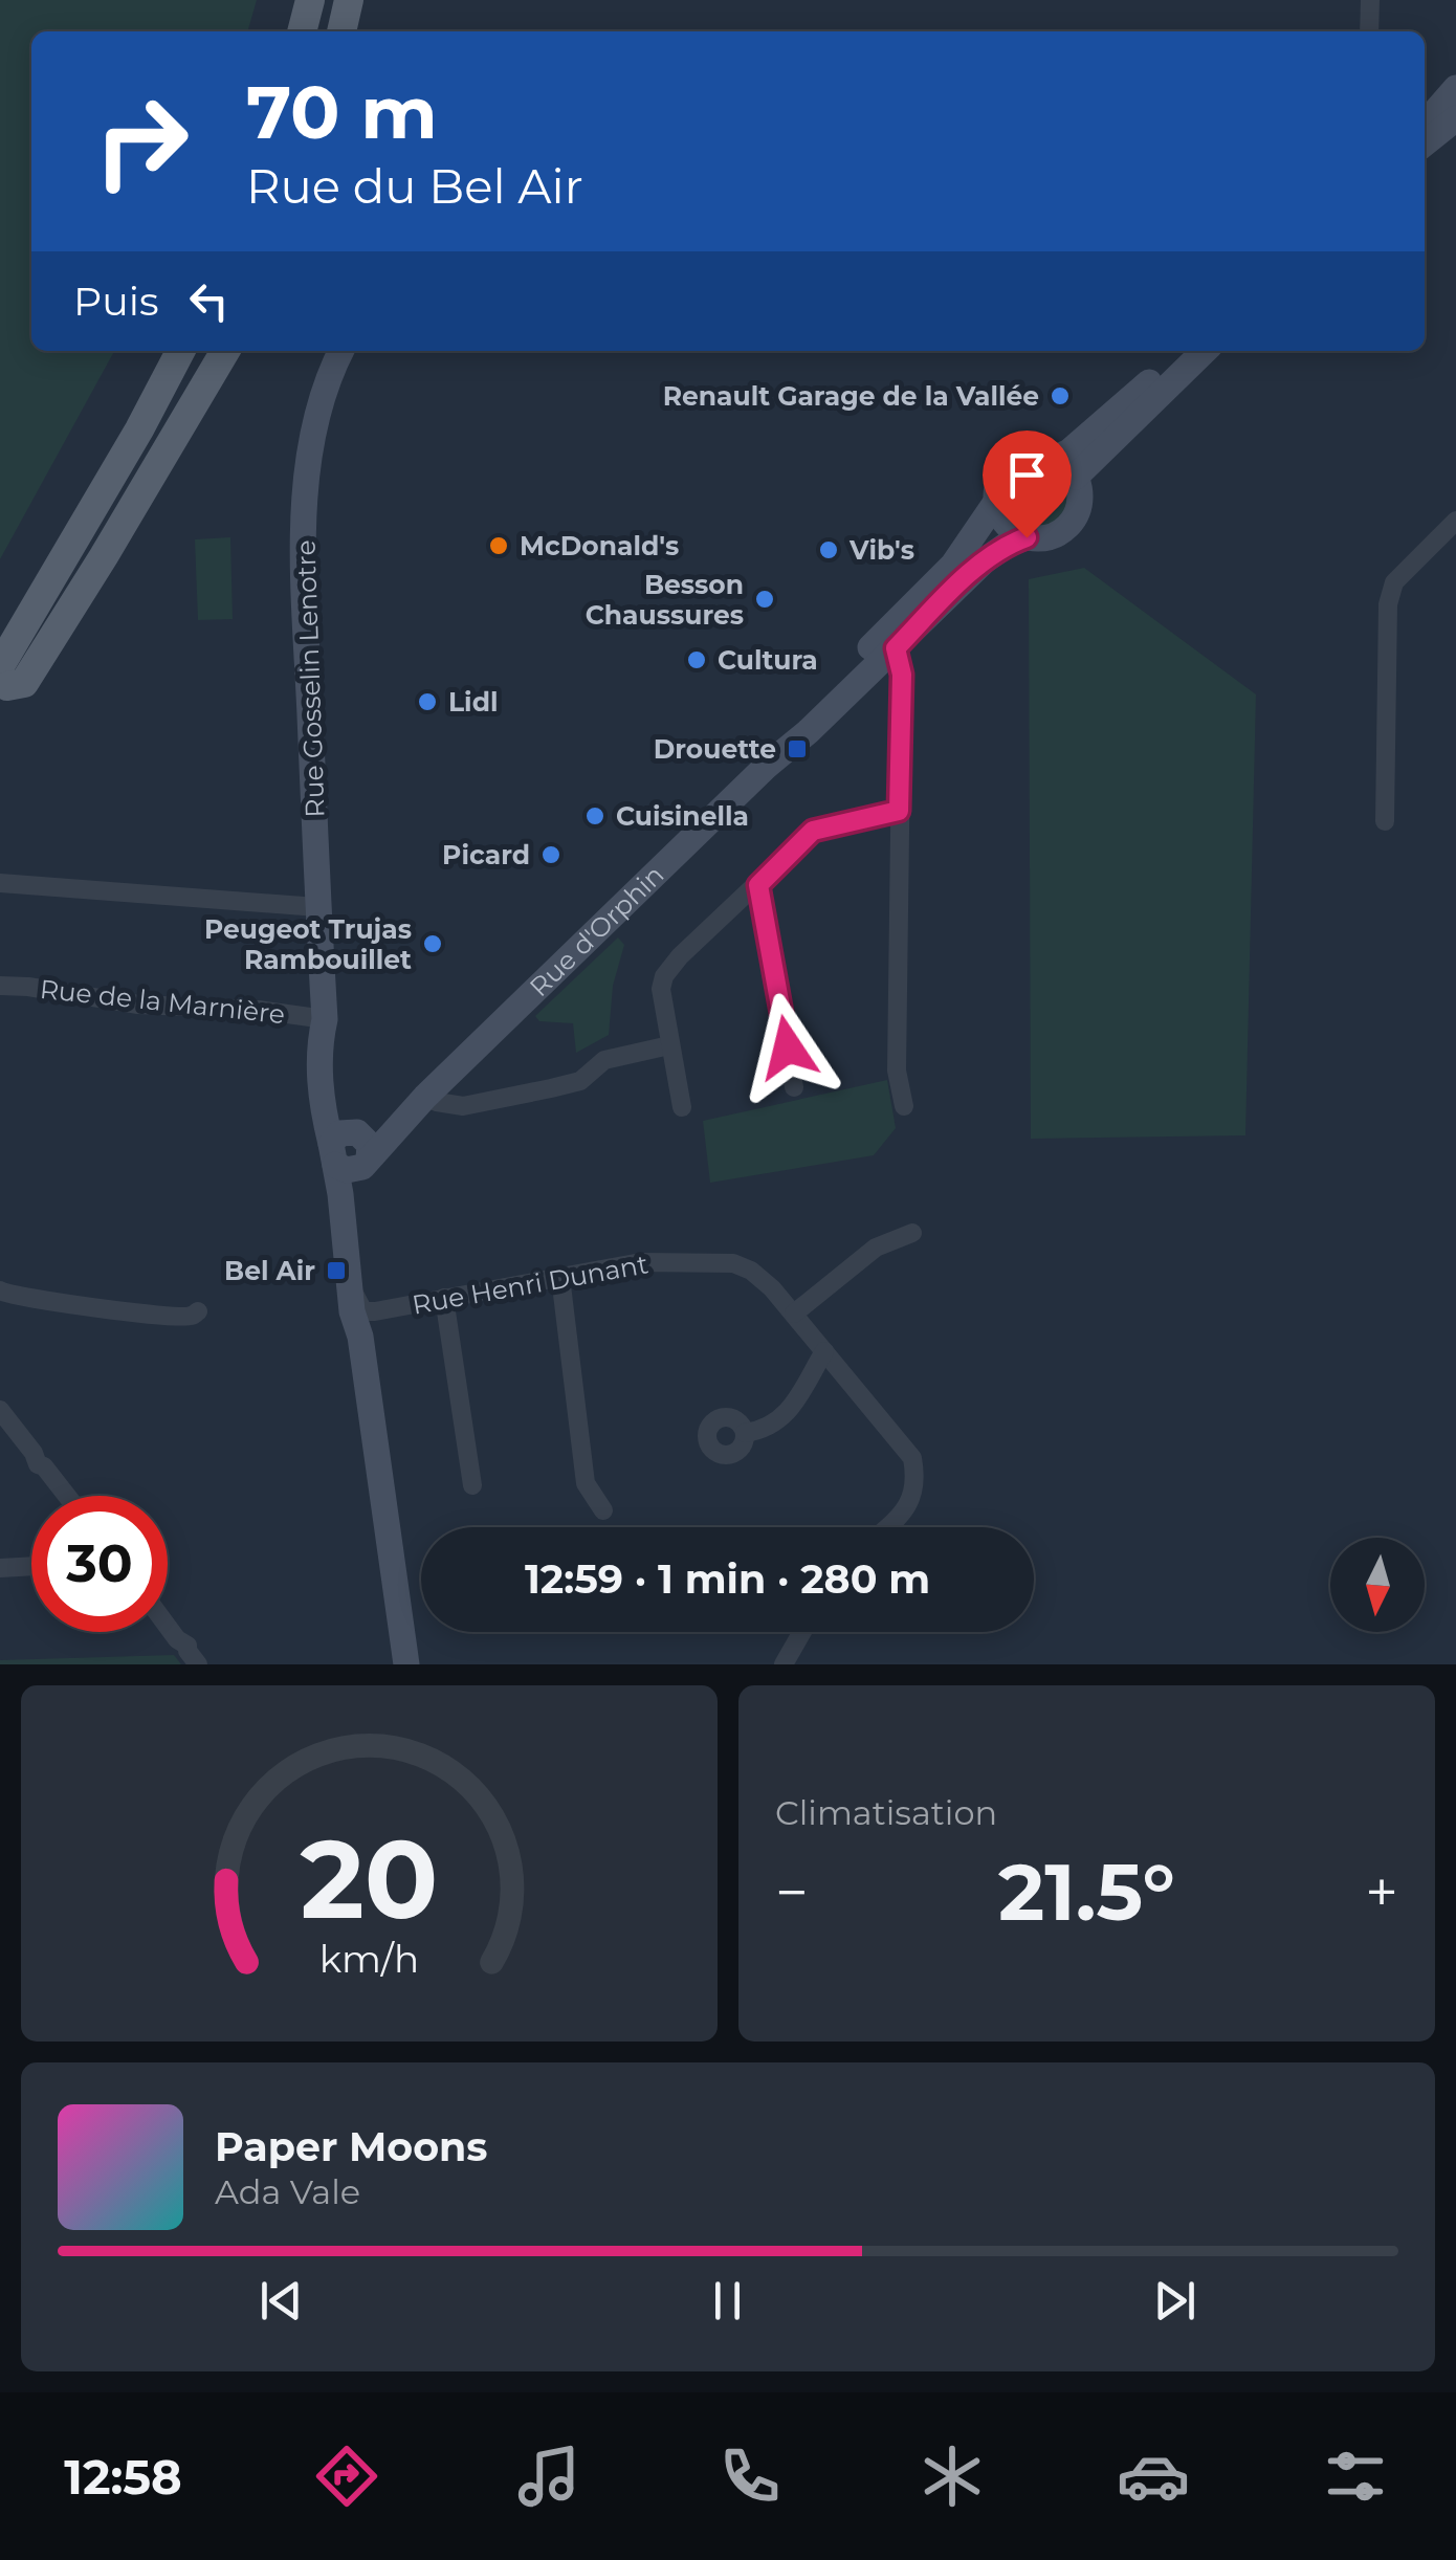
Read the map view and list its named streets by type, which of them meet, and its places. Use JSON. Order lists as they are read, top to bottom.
{
  "streets": {
    "main road": ["Rue Gosselin Lenotre", "Rue d'Orphin"],
    "street": ["Rue de la Marnière", "Rue Henri Dunant"]
  },
  "crossings": [
    ["Rue Gosselin Lenotre", "Rue d'Orphin"],
    ["Rue Gosselin Lenotre", "Rue de la Marnière"],
    ["Rue Gosselin Lenotre", "Rue Henri Dunant"]
  ],
  "places": {
    "other": [
      "Renault Garage de la Vallée",
      "McDonald's",
      "Vib's",
      "Besson Chaussures",
      "Cultura",
      "Lidl",
      "Cuisinella",
      "Picard",
      "Peugeot Trujas Rambouillet"
    ],
    "transit": ["Drouette", "Bel Air"]
  },
  "north": "bottom",
  "page": {
    "turn": ["70 m", "Rue du Bel Air"],
    "then": "Puis",
    "limit": "30",
    "trip": "12:59 · 1 min · 280 m",
    "tile": "Climatisation",
    "heat": ["−", "21.5°", "+"],
    "song": ["Paper Moons", "Ada Vale"],
    "tabs": "12:58",
    "gauge": ["20", "km/h"]
  }
}
